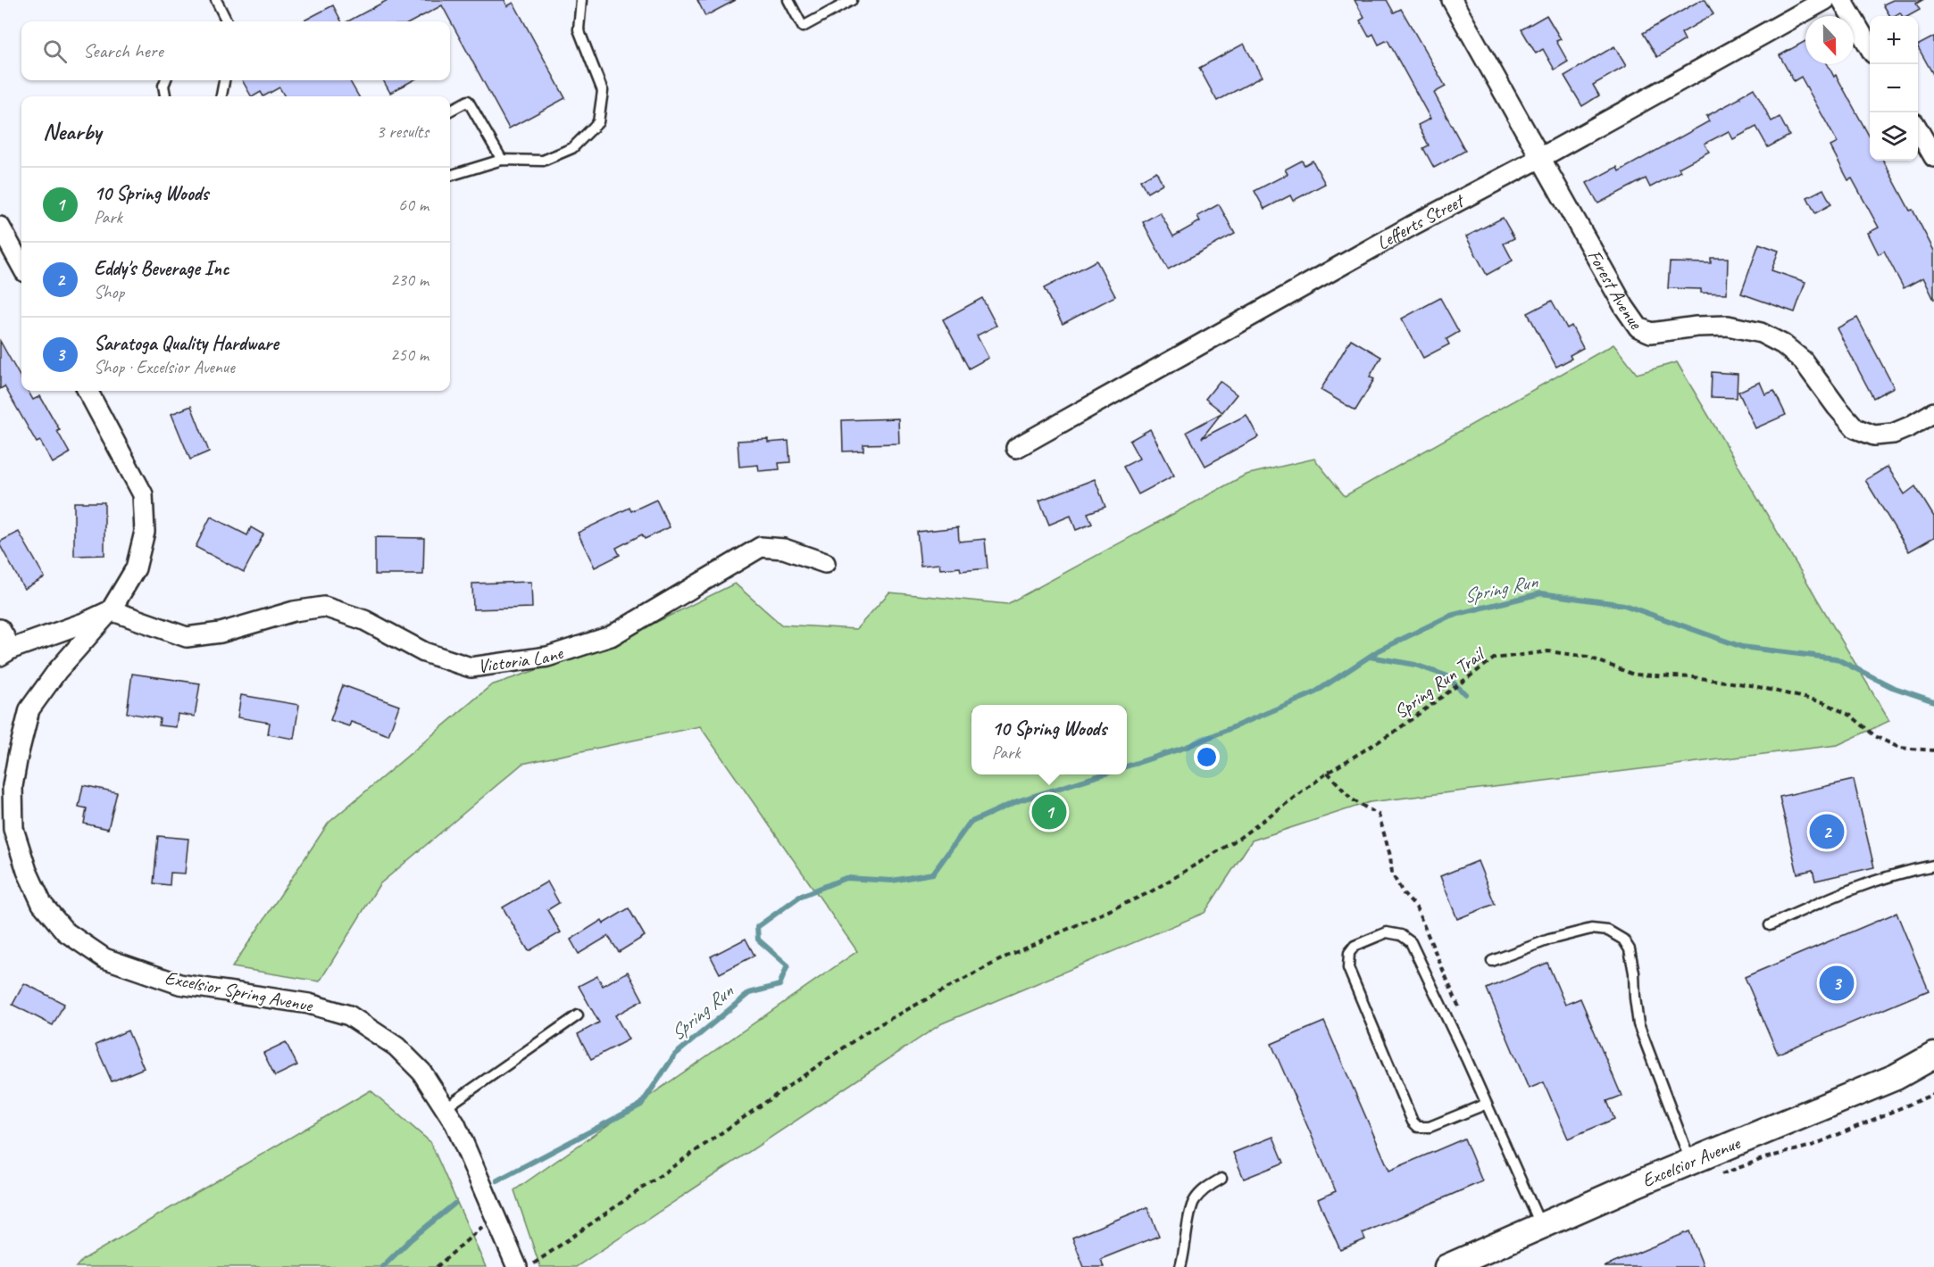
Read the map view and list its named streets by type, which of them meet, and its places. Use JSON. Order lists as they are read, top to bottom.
{
  "streets": {
    "street": [
      "Lefferts Street",
      "Forest Avenue",
      "Victoria Lane",
      "Excelsior Spring Avenue",
      "Excelsior Avenue"
    ],
    "path": ["Spring Run Trail"]
  },
  "crossings": [
    ["Lefferts Street", "Forest Avenue"],
    ["Victoria Lane", "Excelsior Spring Avenue"]
  ],
  "water": ["Spring Run"],
  "north": "bottom",
  "page": {
    "map_buttons": ["+", "−"],
    "search": "Search here",
    "heading": ["Nearby", "3 results"],
    "list": [
      {
        "mark": "1",
        "name": "10 Spring Woods",
        "note": "Park",
        "value": "60 m"
      },
      {
        "mark": "2",
        "name": "Eddy's Beverage Inc",
        "note": "Shop",
        "value": "230 m"
      },
      {
        "mark": "3",
        "name": "Saratoga Quality Hardware",
        "note": "Shop · Excelsior Avenue",
        "value": "250 m"
      }
    ],
    "popup": ["10 Spring Woods", "Park"],
    "pins": ["1", "2", "3"]
  }
}
